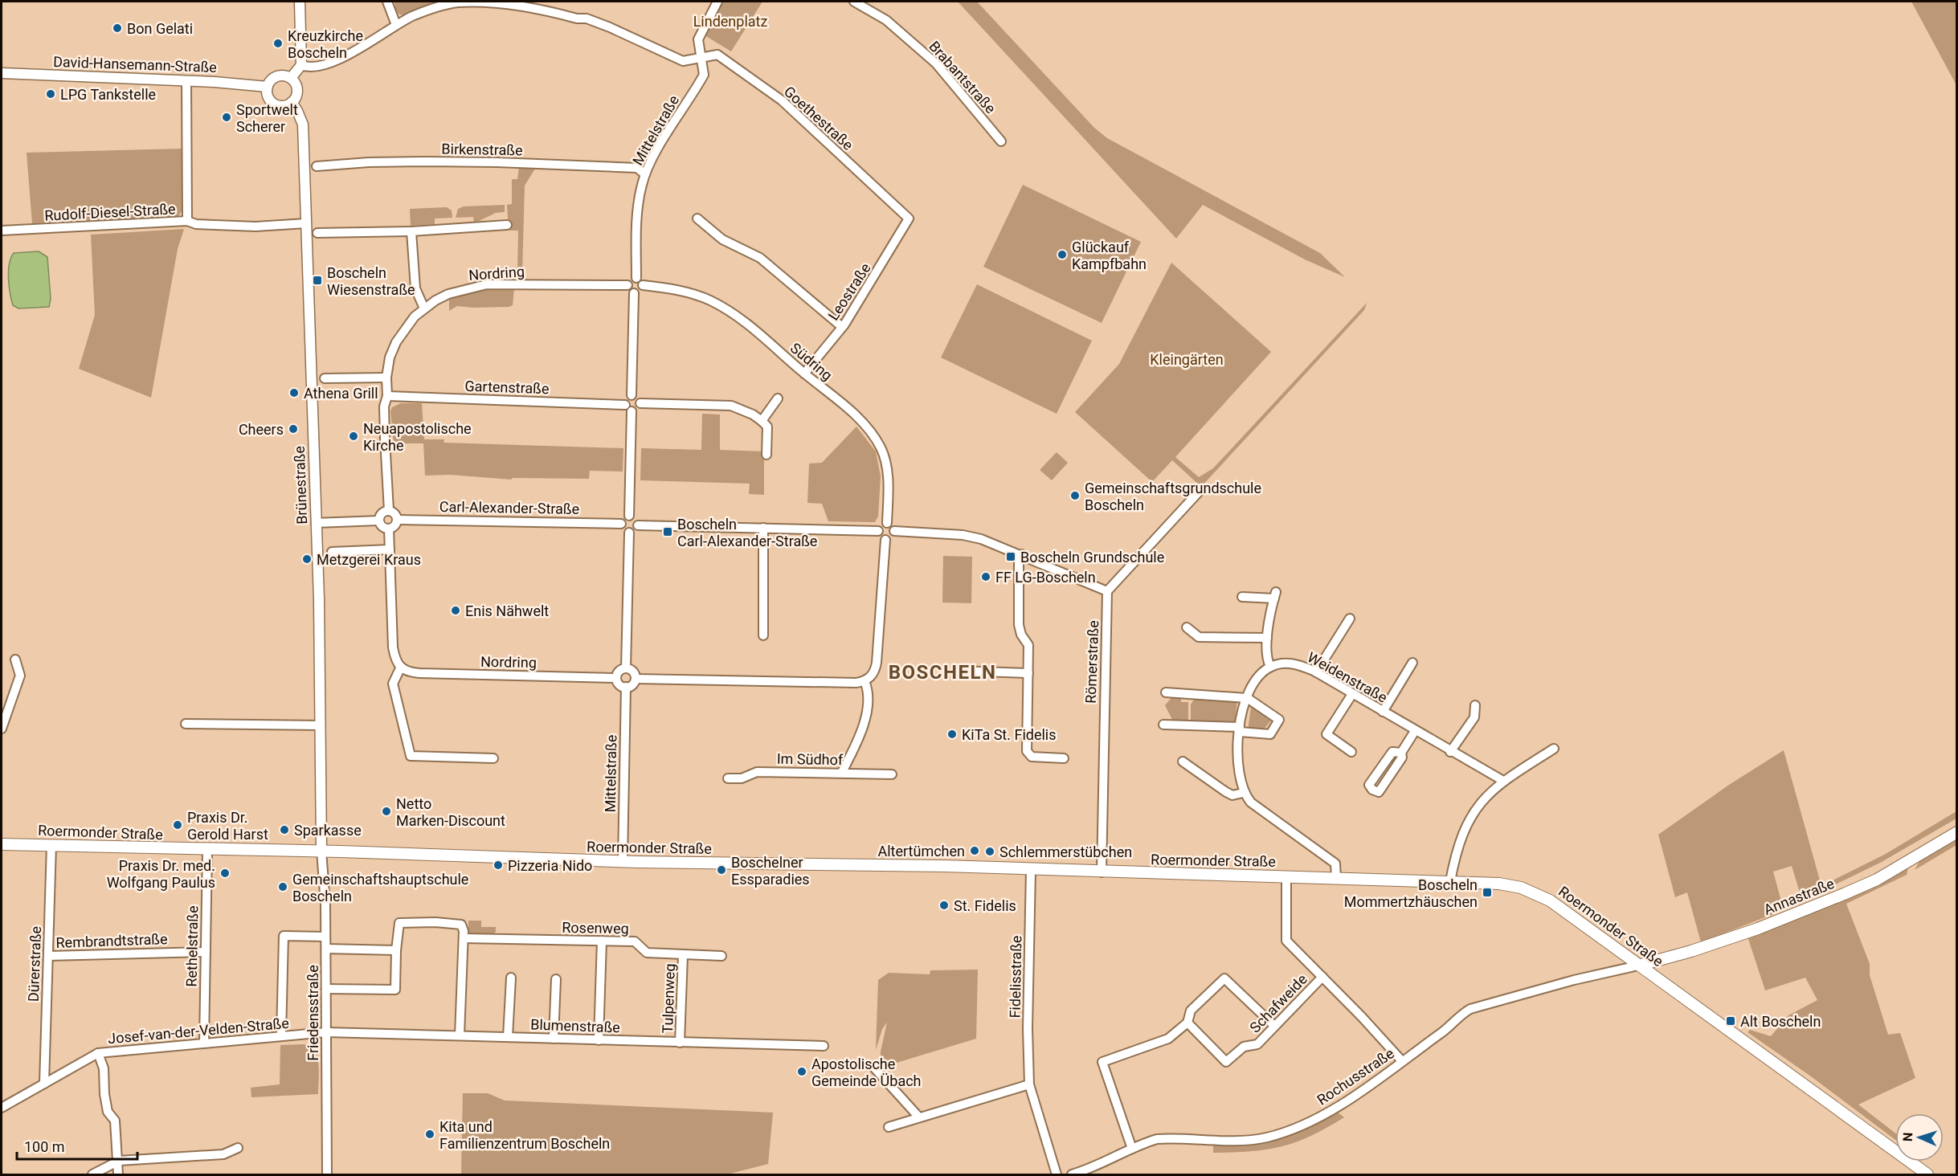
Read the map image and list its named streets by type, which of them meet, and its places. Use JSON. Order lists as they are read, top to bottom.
{
  "streets": {
    "main road": ["Roermonder Straße", "Annastraße"],
    "street": [
      "David-Hansemann-Straße",
      "Brabantstraße",
      "Goethestraße",
      "Mittelstraße",
      "Birkenstraße",
      "Rudolf-Diesel-Straße",
      "Nordring",
      "Leostraße",
      "Südring",
      "Gartenstraße",
      "Brünestraße",
      "Carl-Alexander-Straße",
      "Römerstraße",
      "Weidenstraße",
      "Im Südhof",
      "Rosenweg",
      "Rembrandtstraße",
      "Rethelstraße",
      "Dürerstraße",
      "Fidelisstraße",
      "Tulpenweg",
      "Schafweide",
      "Friedensstraße",
      "Blumenstraße",
      "Josef-van-der-Velden-Straße",
      "Rochusstraße"
    ]
  },
  "crossings": [
    ["David-Hansemann-Straße", "Brünestraße"],
    ["Goethestraße", "Mittelstraße"],
    ["Goethestraße", "Leostraße"],
    ["Mittelstraße", "Birkenstraße"],
    ["Mittelstraße", "Nordring"],
    ["Mittelstraße", "Südring"],
    ["Mittelstraße", "Roermonder Straße"],
    ["Rudolf-Diesel-Straße", "Brünestraße"],
    ["Nordring", "Südring"],
    ["Nordring", "Gartenstraße"],
    ["Nordring", "Carl-Alexander-Straße"],
    ["Leostraße", "Südring"],
    ["Brünestraße", "Roermonder Straße"],
    ["Brünestraße", "Friedensstraße"],
    ["Römerstraße", "Roermonder Straße"],
    ["Roermonder Straße", "Annastraße"],
    ["Roermonder Straße", "Rethelstraße"],
    ["Roermonder Straße", "Dürerstraße"],
    ["Roermonder Straße", "Fidelisstraße"],
    ["Roermonder Straße", "Friedensstraße"],
    ["Roermonder Straße", "Rochusstraße"],
    ["Annastraße", "Rochusstraße"],
    ["Rosenweg", "Tulpenweg"],
    ["Rembrandtstraße", "Rethelstraße"],
    ["Rembrandtstraße", "Dürerstraße"],
    ["Rethelstraße", "Josef-van-der-Velden-Straße"],
    ["Dürerstraße", "Josef-van-der-Velden-Straße"],
    ["Tulpenweg", "Blumenstraße"],
    ["Friedensstraße", "Blumenstraße"],
    ["Friedensstraße", "Josef-van-der-Velden-Straße"],
    ["Blumenstraße", "Josef-van-der-Velden-Straße"]
  ],
  "districts": ["BOSCHELN"],
  "parks": ["Lindenplatz", "Kleingärten"],
  "places": {
    "other": [
      "Bon Gelati",
      "Kreuzkirche Boscheln",
      "LPG Tankstelle",
      "Sportwelt Scherer",
      "Glückauf Kampfbahn",
      "Athena Grill",
      "Cheers",
      "Neuapostolische Kirche",
      "Gemeinschaftsgrundschule Boscheln",
      "Metzgerei Kraus",
      "FF LG-Boscheln",
      "Enis Nähwelt",
      "KiTa St. Fidelis",
      "Netto Marken-Discount",
      "Praxis Dr. Gerold Harst",
      "Sparkasse",
      "Altertümchen",
      "Schlemmerstübchen",
      "Pizzeria Nido",
      "Boschelner Essparadies",
      "Praxis Dr. med. Wolfgang Paulus",
      "Gemeinschaftshauptschule Boscheln",
      "St. Fidelis",
      "Apostolische Gemeinde Übach",
      "Kita und Familienzentrum Boscheln"
    ],
    "transit": [
      "Boscheln Wiesenstraße",
      "Boscheln Carl-Alexander-Straße",
      "Boscheln Grundschule",
      "Boscheln Mommertzhäuschen",
      "Alt Boscheln"
    ]
  },
  "scale_bar": "100 m",
  "north": "left"
}
